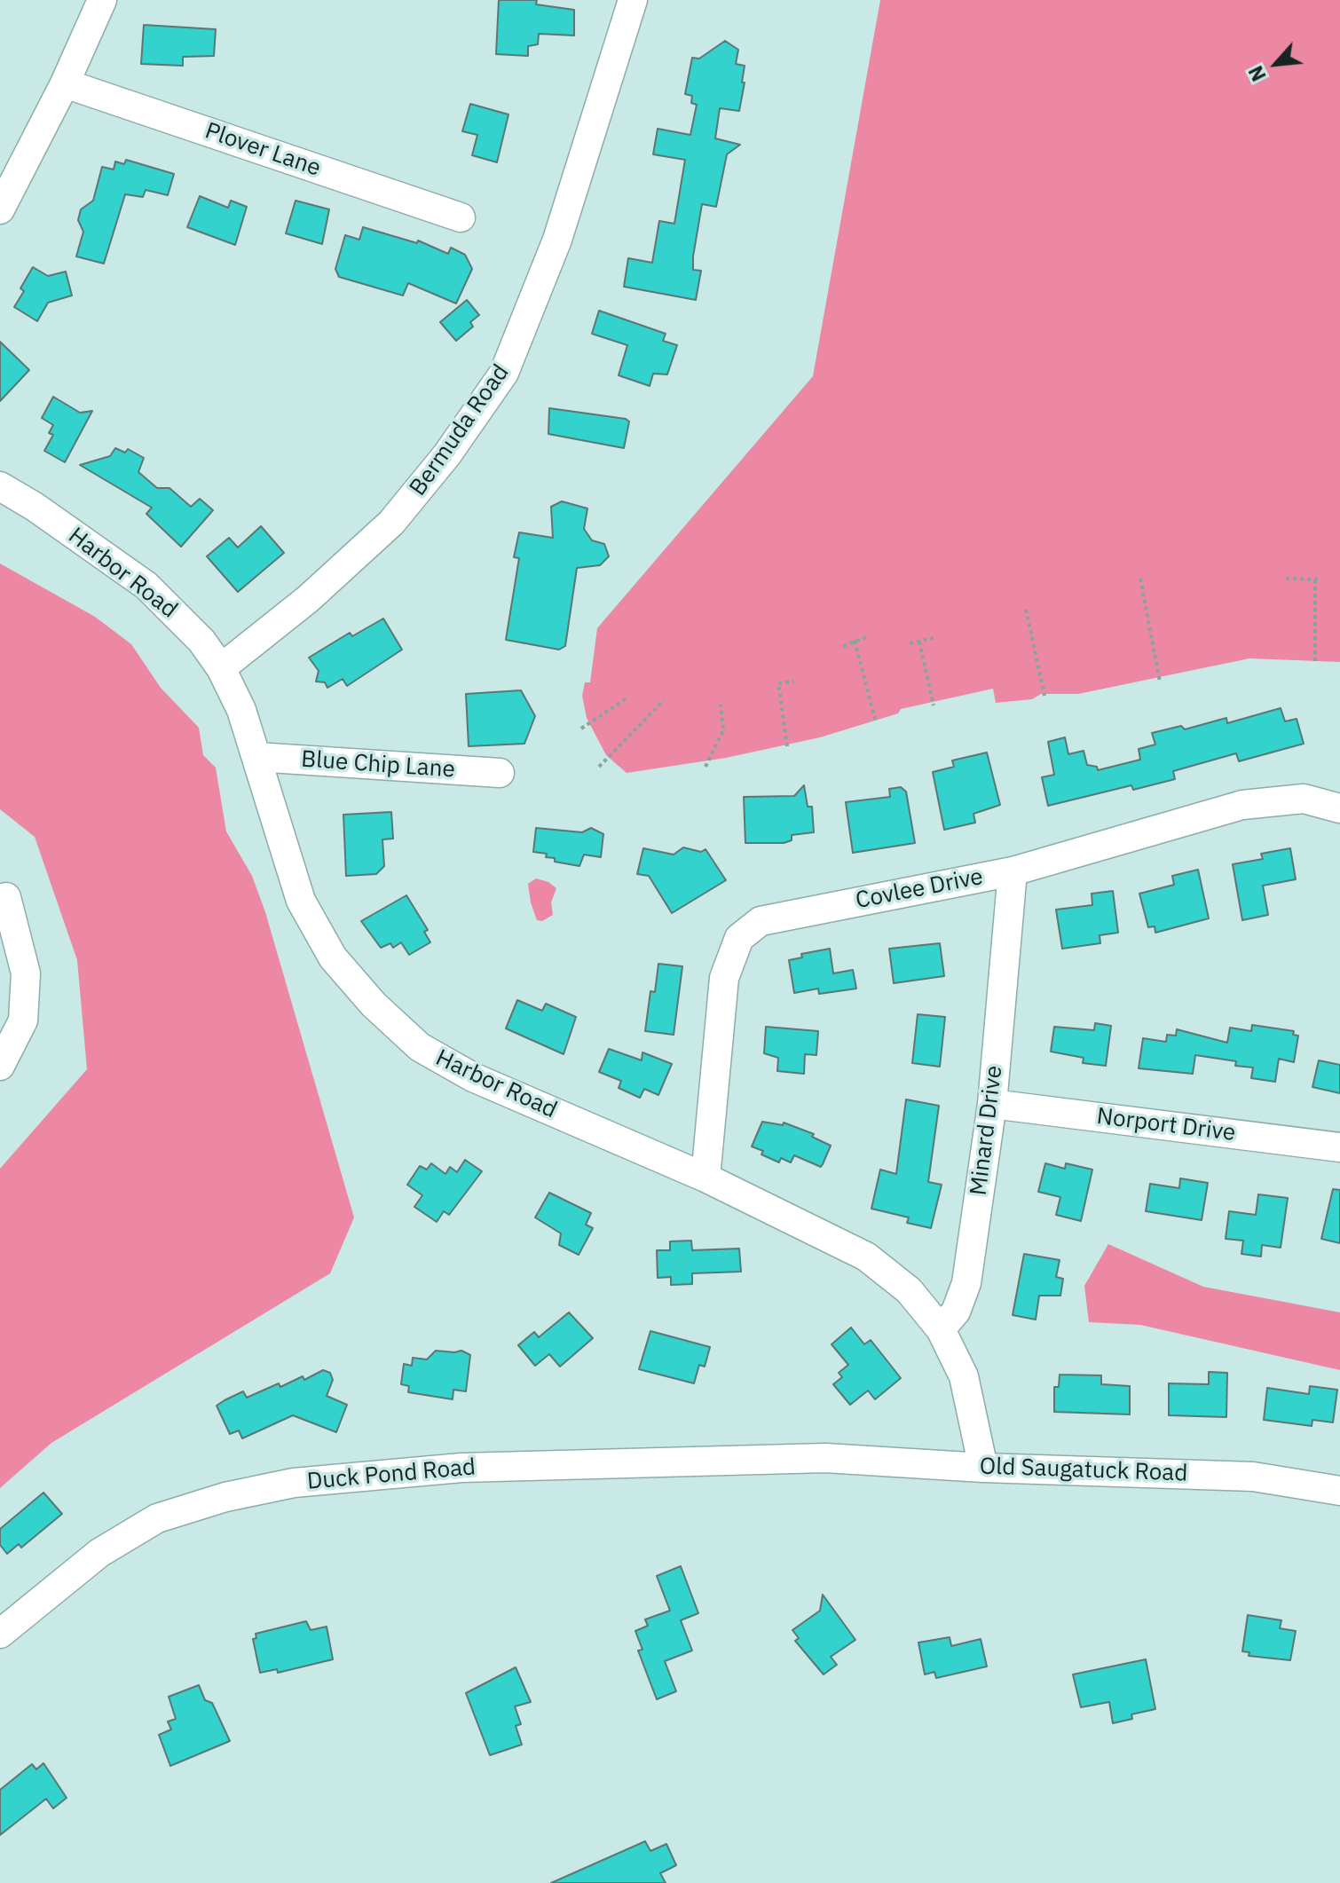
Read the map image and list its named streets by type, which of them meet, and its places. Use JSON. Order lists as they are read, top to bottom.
{
  "streets": {
    "street": [
      "Plover Lane",
      "Bermuda Road",
      "Harbor Road",
      "Blue Chip Lane",
      "Covlee Drive",
      "Norport Drive",
      "Minard Drive",
      "Old Saugatuck Road",
      "Duck Pond Road"
    ]
  },
  "crossings": [
    ["Bermuda Road", "Harbor Road"],
    ["Harbor Road", "Blue Chip Lane"],
    ["Harbor Road", "Covlee Drive"],
    ["Harbor Road", "Minard Drive"],
    ["Covlee Drive", "Minard Drive"],
    ["Norport Drive", "Minard Drive"],
    ["Old Saugatuck Road", "Duck Pond Road"]
  ],
  "north": "bottom left"
}
